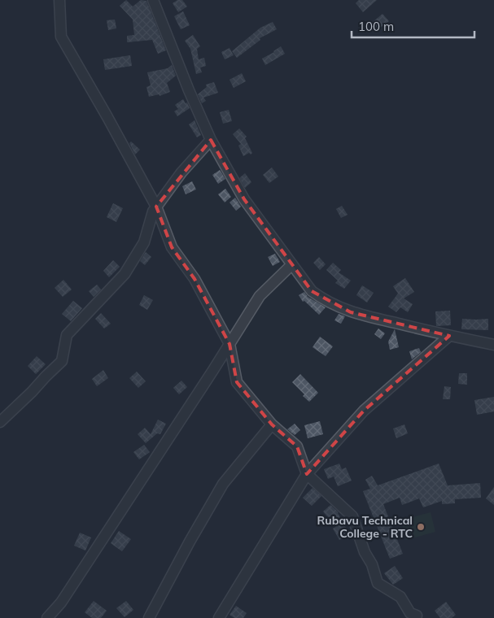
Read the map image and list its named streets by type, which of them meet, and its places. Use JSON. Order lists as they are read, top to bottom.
{
  "places": ["Rubavu Technical College - RTC"],
  "scale_bar": "100 m"
}
